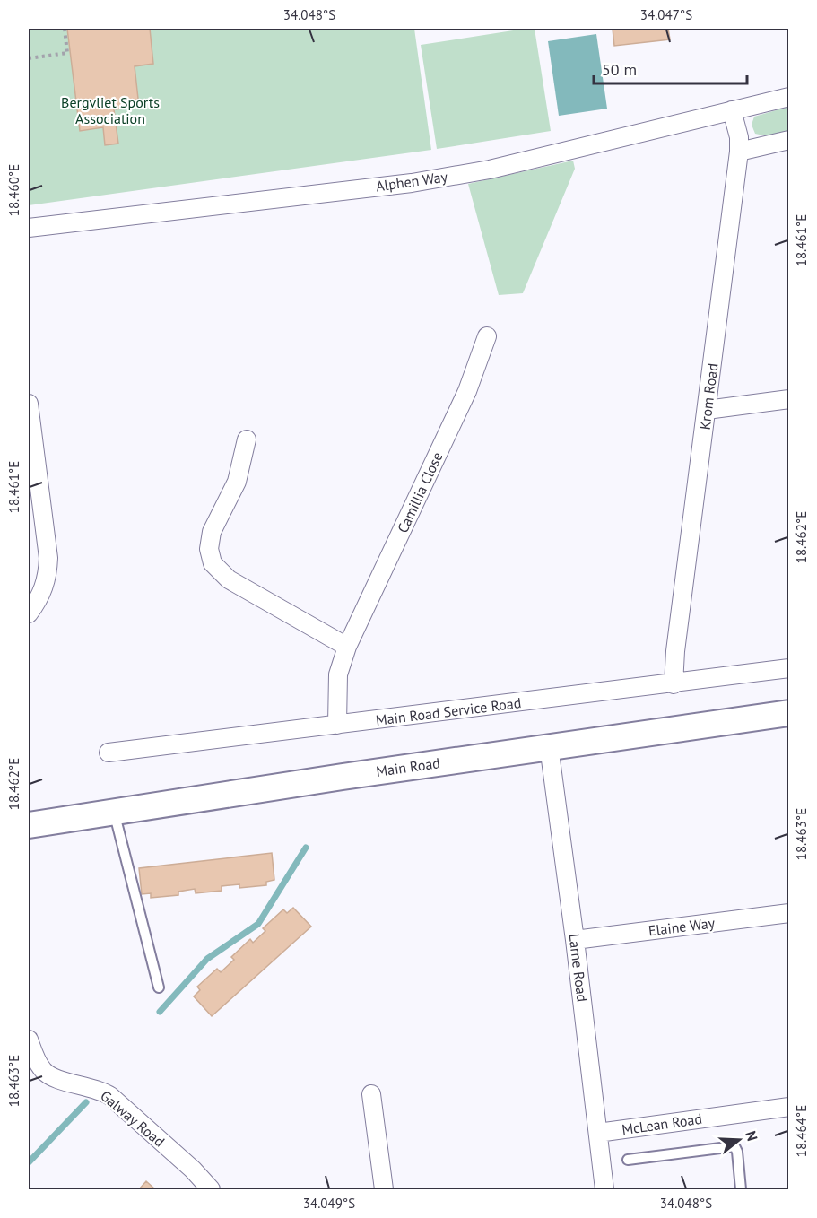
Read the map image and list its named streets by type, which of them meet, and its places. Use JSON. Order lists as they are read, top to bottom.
{
  "streets": {
    "main road": ["Main Road"],
    "street": [
      "Alphen Way",
      "Krom Road",
      "Camillia Close",
      "Main Road Service Road",
      "Elaine Way",
      "Larne Road",
      "Galway Road",
      "McLean Road"
    ]
  },
  "crossings": [
    ["Alphen Way", "Krom Road"],
    ["Krom Road", "Main Road Service Road"],
    ["Camillia Close", "Main Road Service Road"],
    ["Main Road", "Larne Road"],
    ["Elaine Way", "Larne Road"],
    ["Larne Road", "McLean Road"]
  ],
  "parks": ["Bergvliet Sports Association"],
  "scale_bar": "50 m",
  "north": "right",
  "coordinates": [
    "34.048°S",
    "34.047°S",
    "18.460°E",
    "18.461°E",
    "18.462°E",
    "18.463°E",
    "18.464°E",
    "34.049°S"
  ]
}
